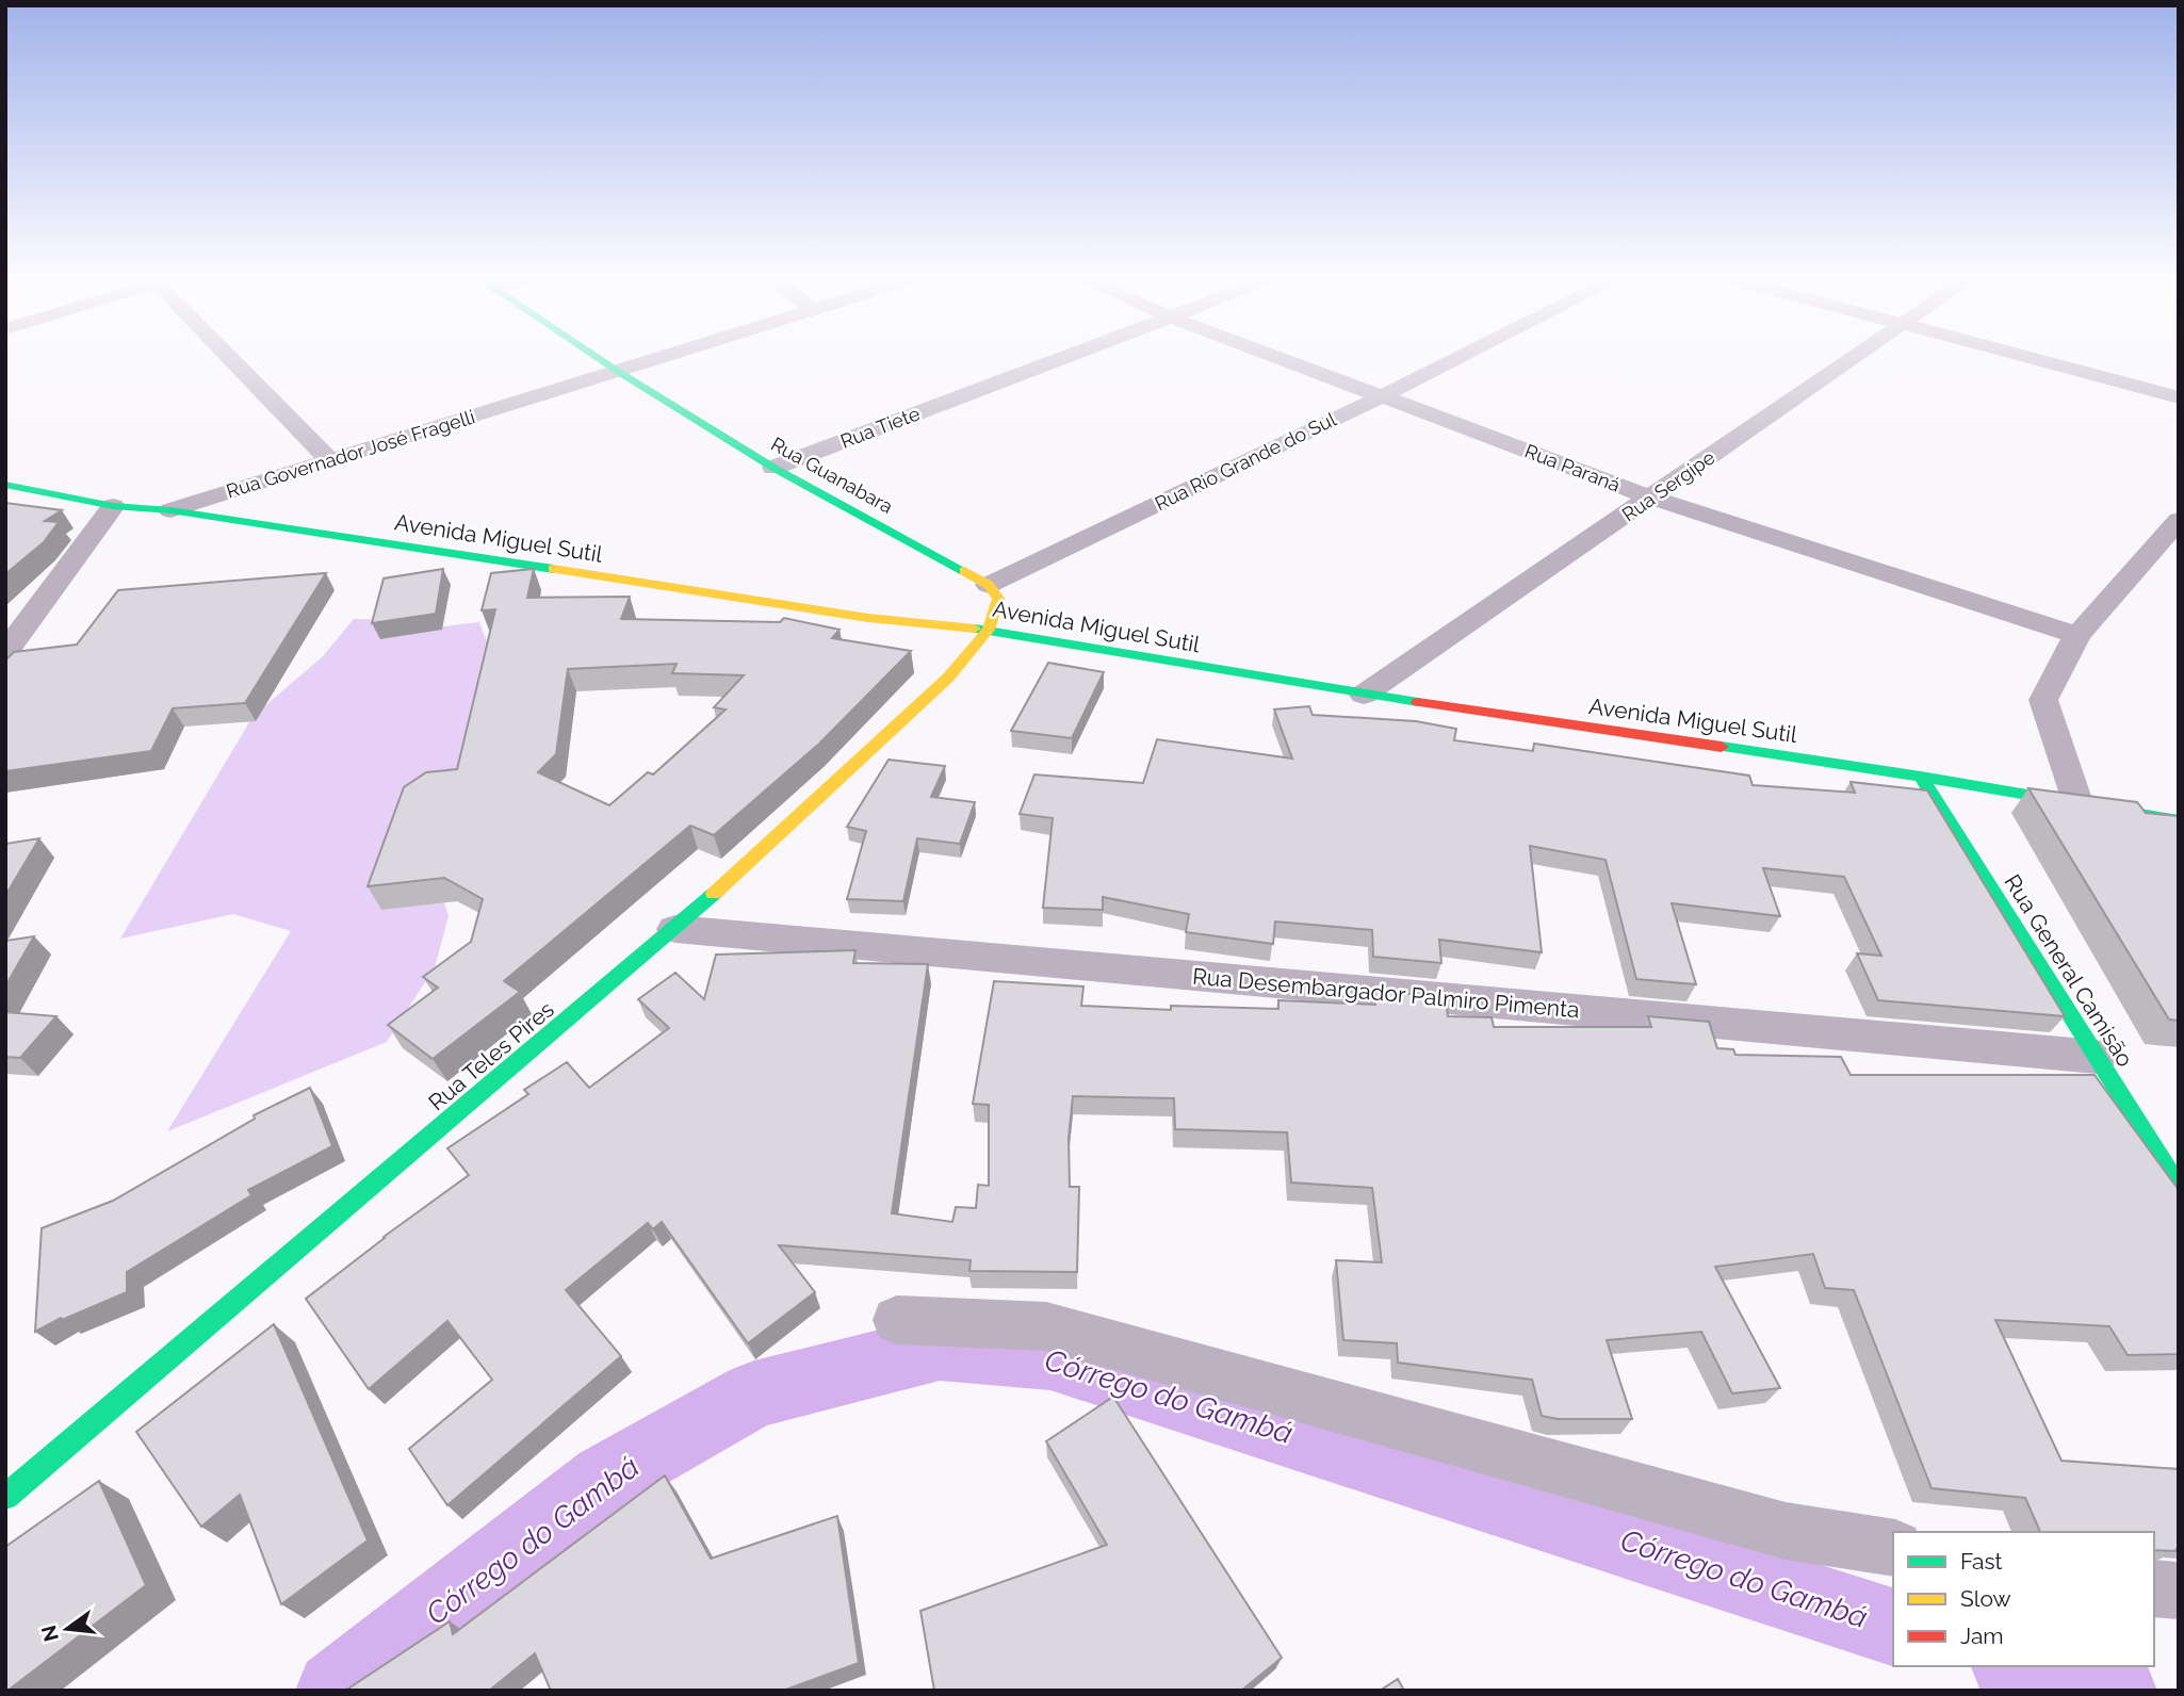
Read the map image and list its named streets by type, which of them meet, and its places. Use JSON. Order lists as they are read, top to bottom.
{
  "streets": {
    "street": [
      "Rua Tiete",
      "Rua Governador José Fragelli",
      "Rua Rio Grande do Sul",
      "Rua Paraná",
      "Rua Guanabara",
      "Rua Sergipe",
      "Avenida Miguel Sutil",
      "Rua General Camisão",
      "Rua Desembargador Palmiro Pimenta",
      "Rua Teles Pires"
    ]
  },
  "crossings": [
    ["Rua Tiete", "Rua Guanabara"],
    ["Rua Governador José Fragelli", "Rua Guanabara"],
    ["Rua Governador José Fragelli", "Avenida Miguel Sutil"],
    ["Rua Rio Grande do Sul", "Rua Paraná"],
    ["Rua Rio Grande do Sul", "Rua Guanabara"],
    ["Rua Paraná", "Rua Sergipe"],
    ["Rua Sergipe", "Avenida Miguel Sutil"],
    ["Avenida Miguel Sutil", "Rua General Camisão"],
    ["Avenida Miguel Sutil", "Rua Teles Pires"],
    ["Rua General Camisão", "Rua Desembargador Palmiro Pimenta"],
    ["Rua Desembargador Palmiro Pimenta", "Rua Teles Pires"]
  ],
  "water": ["Córrego do Gambá"],
  "legend": ["Fast", "Slow", "Jam"],
  "north": "left"
}
